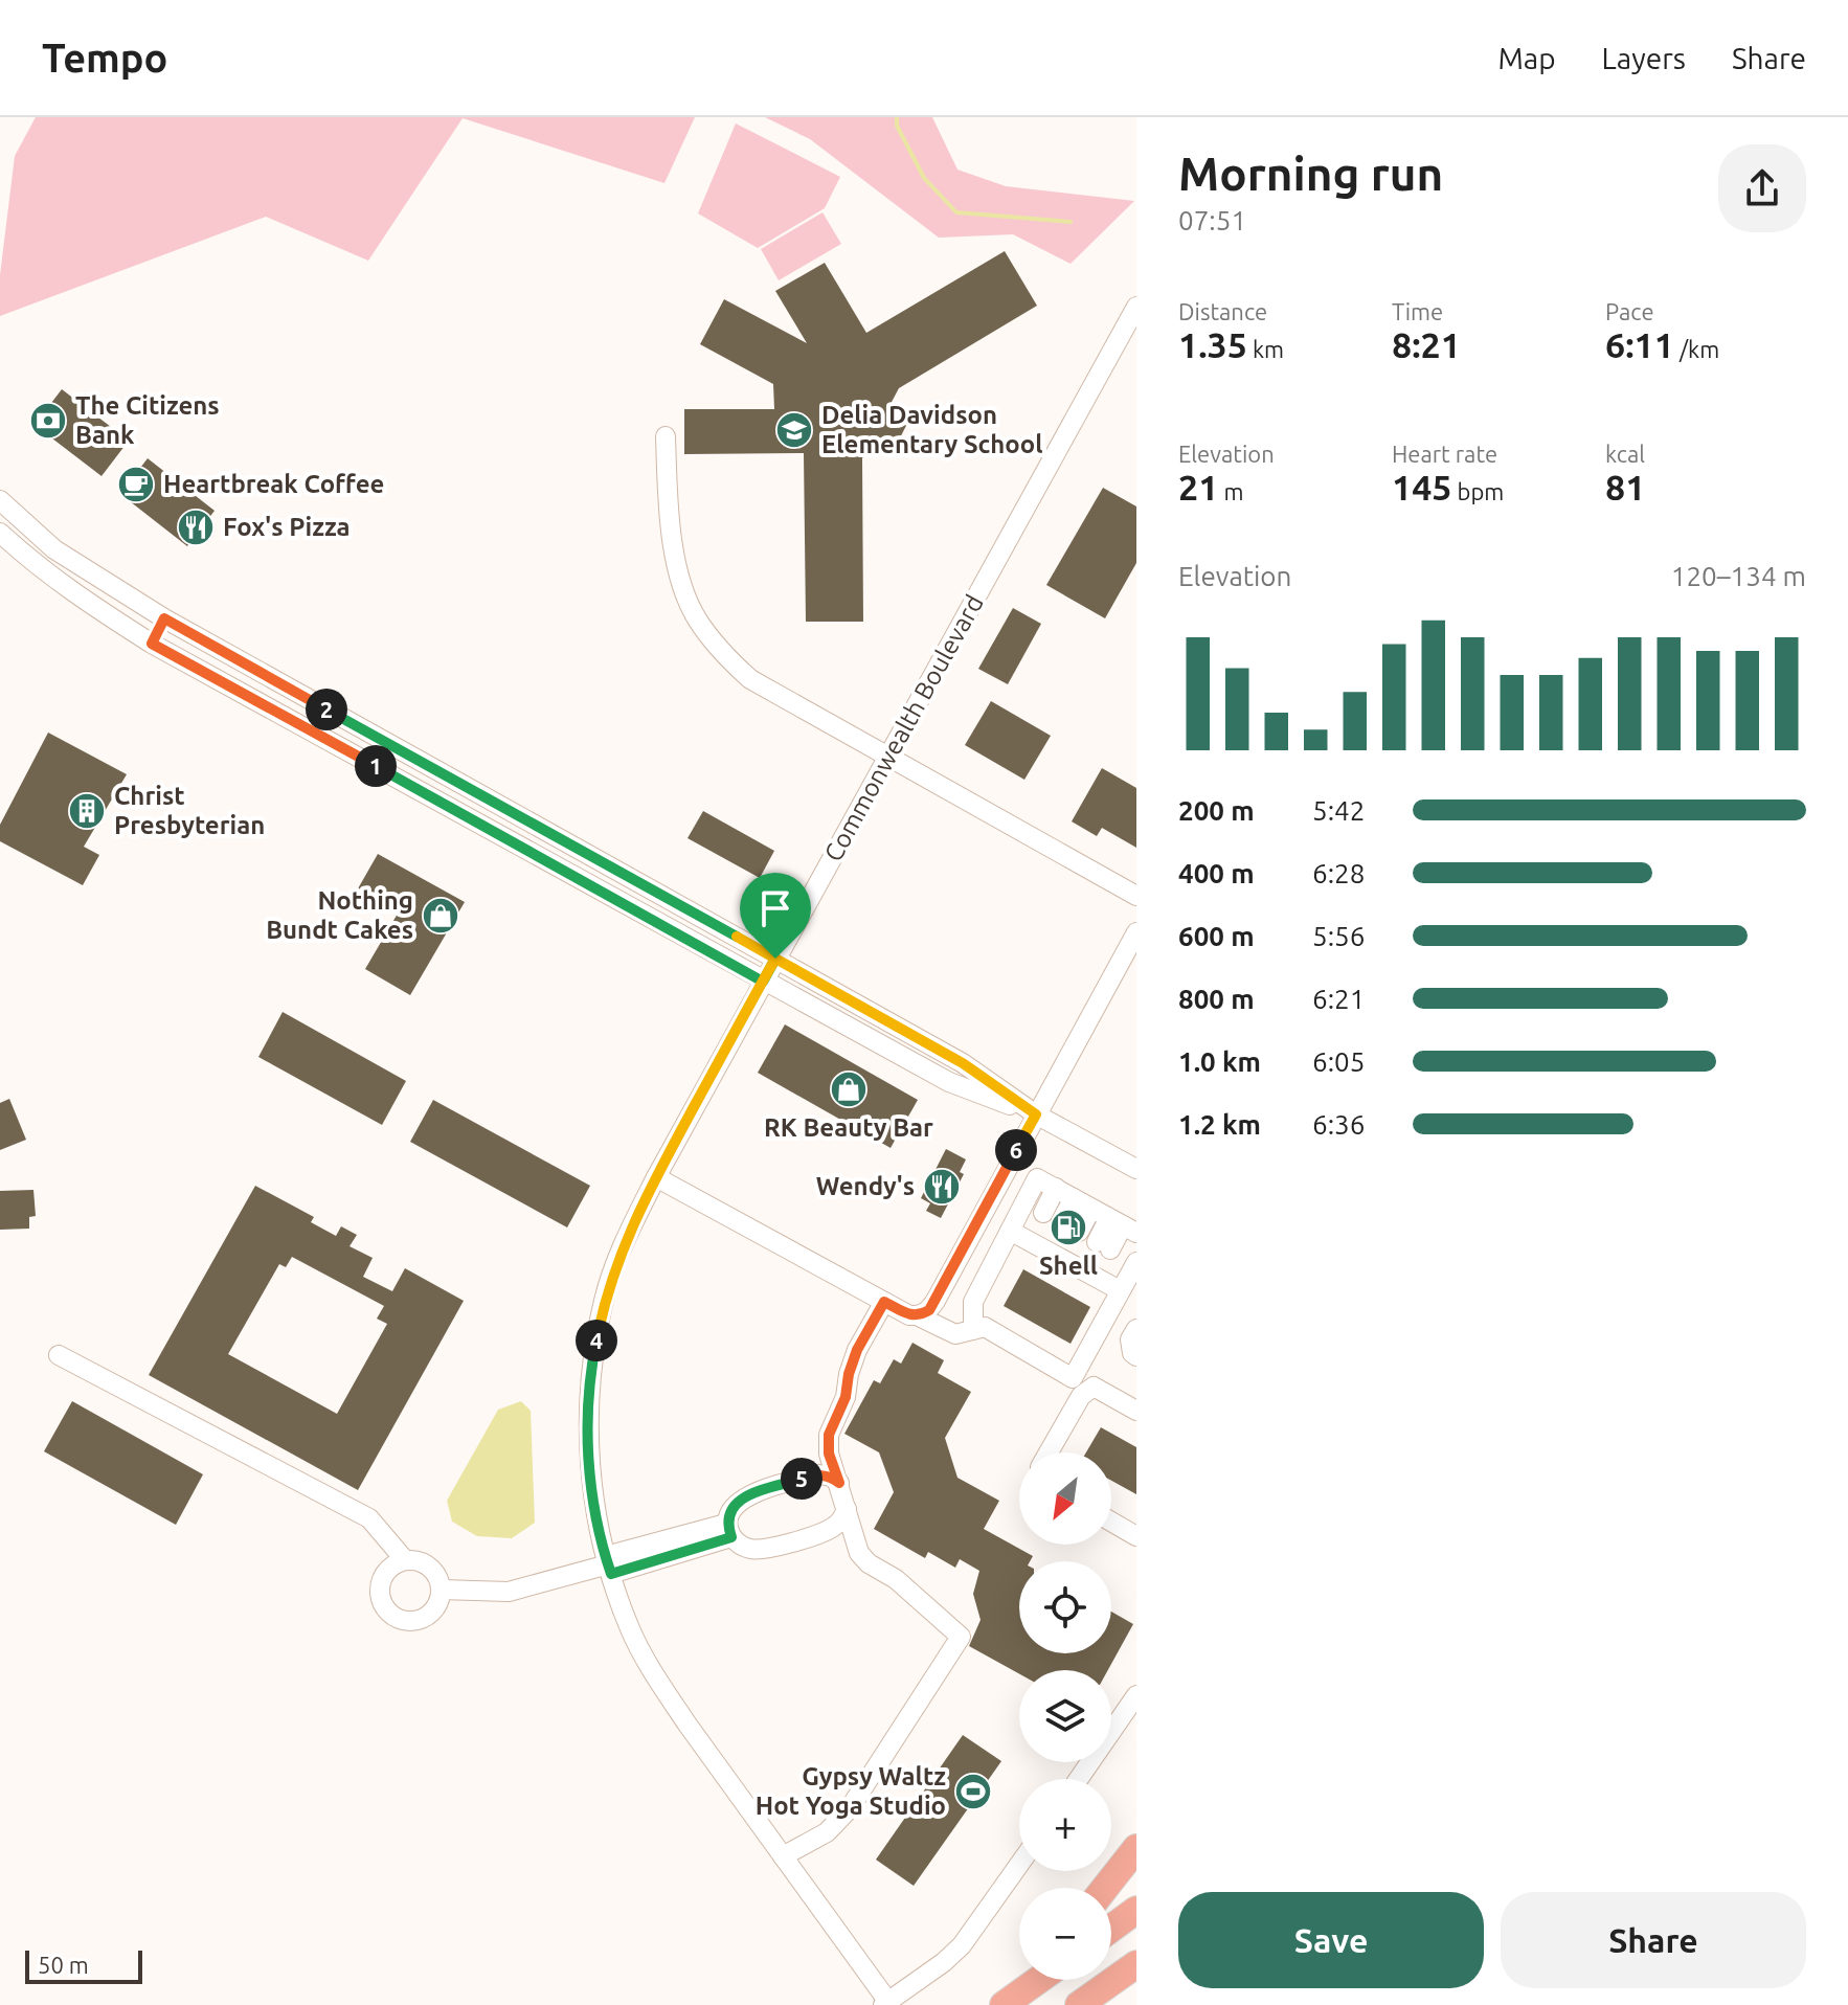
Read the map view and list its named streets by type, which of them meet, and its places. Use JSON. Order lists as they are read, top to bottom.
{
  "streets": {
    "street": ["Commonwealth Boulevard"]
  },
  "places": {
    "bank": ["The Citizens Bank"],
    "school or university": ["Delia Davidson Elementary School"],
    "cafe": ["Heartbreak Coffee"],
    "restaurant": ["Fox's Pizza", "Wendy's"],
    "building": ["Christ Presbyterian"],
    "shop": ["Nothing Bundt Cakes", "RK Beauty Bar"],
    "fuel station": ["Shell"],
    "sports": ["Gypsy Waltz Hot Yoga Studio"]
  },
  "scale_bar": "50 m",
  "north": "bottom left",
  "page": {
    "header": "Tempo",
    "nav": ["Map", "Layers", "Share"],
    "heading": ["Morning run", "07:51"],
    "stats": [
      ["Distance", "1.35 km"],
      ["Time", "8:21"],
      ["Pace", "6:11 /km"],
      ["Elevation", "21 m"],
      ["Heart rate", "145 bpm"],
      ["kcal", "81"]
    ],
    "chart": ["Elevation", "120–134 m"],
    "pins": [
      "2",
      "1",
      "6",
      "4",
      "5"
    ],
    "list": [
      {
        "name": "200 m",
        "note": "5:42"
      },
      {
        "name": "400 m",
        "note": "6:28"
      },
      {
        "name": "600 m",
        "note": "5:56"
      },
      {
        "name": "800 m",
        "note": "6:21"
      },
      {
        "name": "1.0 km",
        "note": "6:05"
      },
      {
        "name": "1.2 km",
        "note": "6:36"
      }
    ],
    "map_buttons": ["+", "−"],
    "buttons": ["Save", "Share"],
    "scale": "50 m"
  }
}
